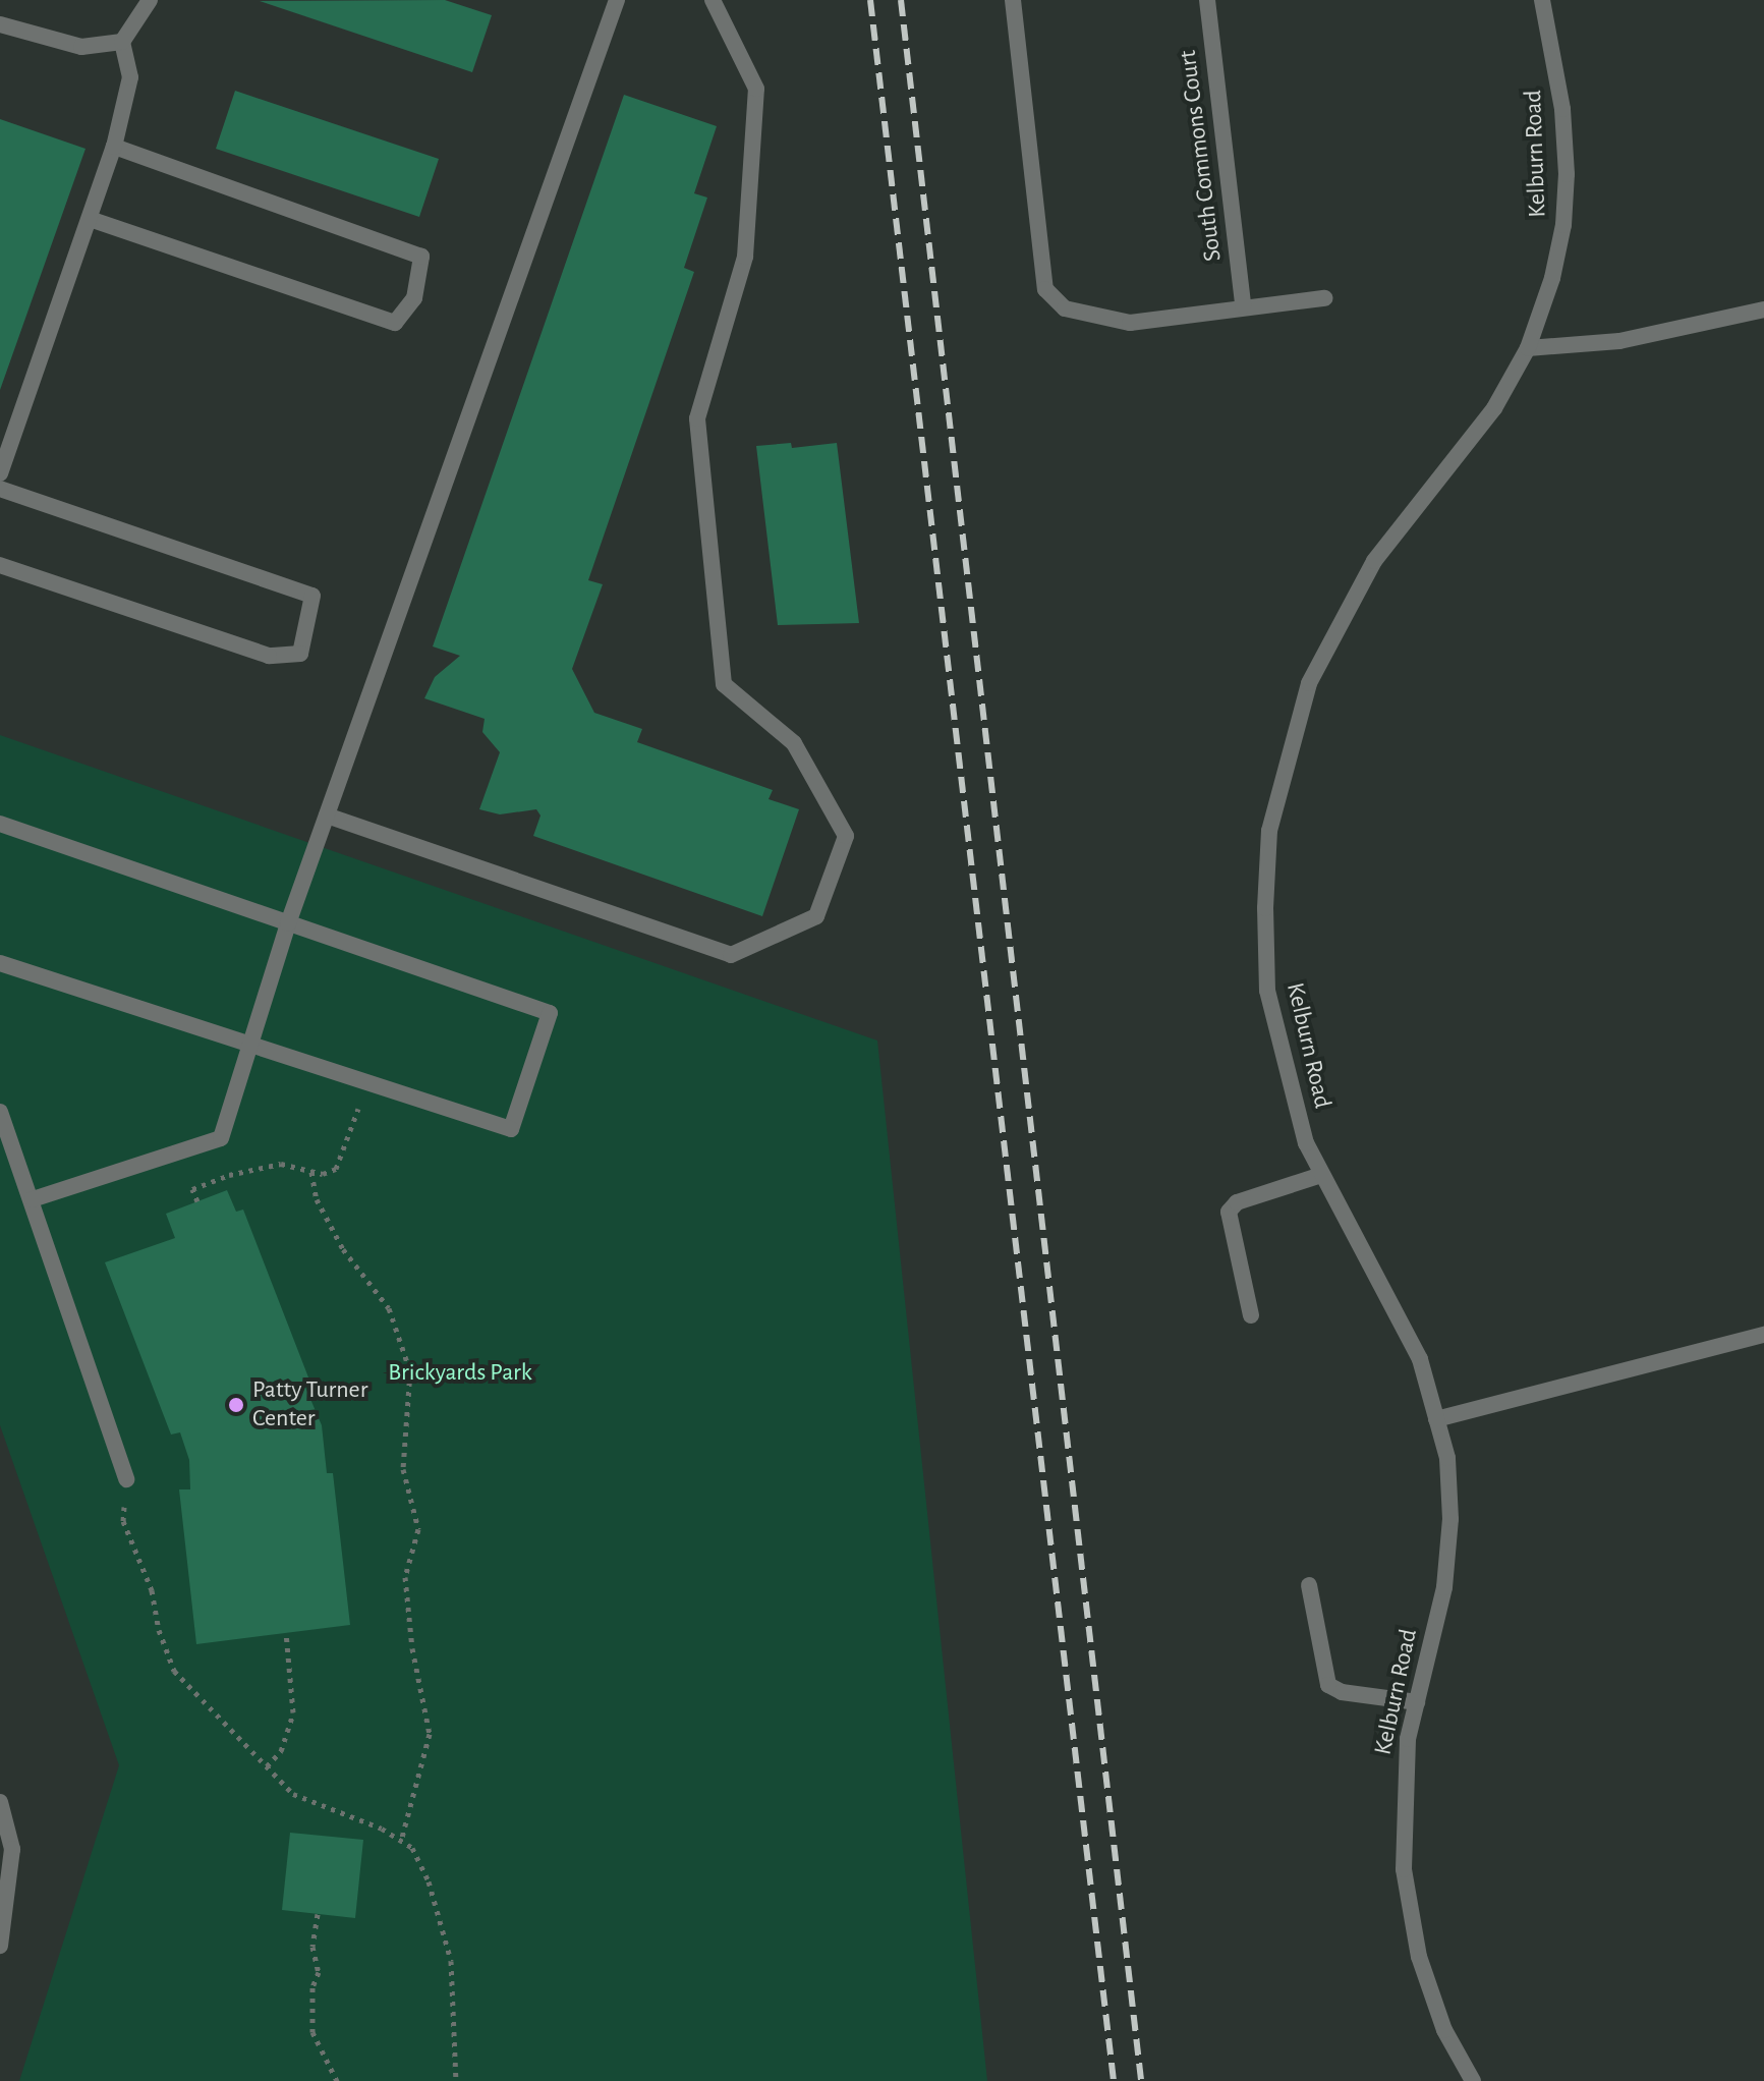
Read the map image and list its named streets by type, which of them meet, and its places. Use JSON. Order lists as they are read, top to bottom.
{
  "streets": {
    "street": ["Kelburn Road", "South Commons Court"]
  },
  "parks": ["Brickyards Park"],
  "places": ["Patty Turner Center"]
}
